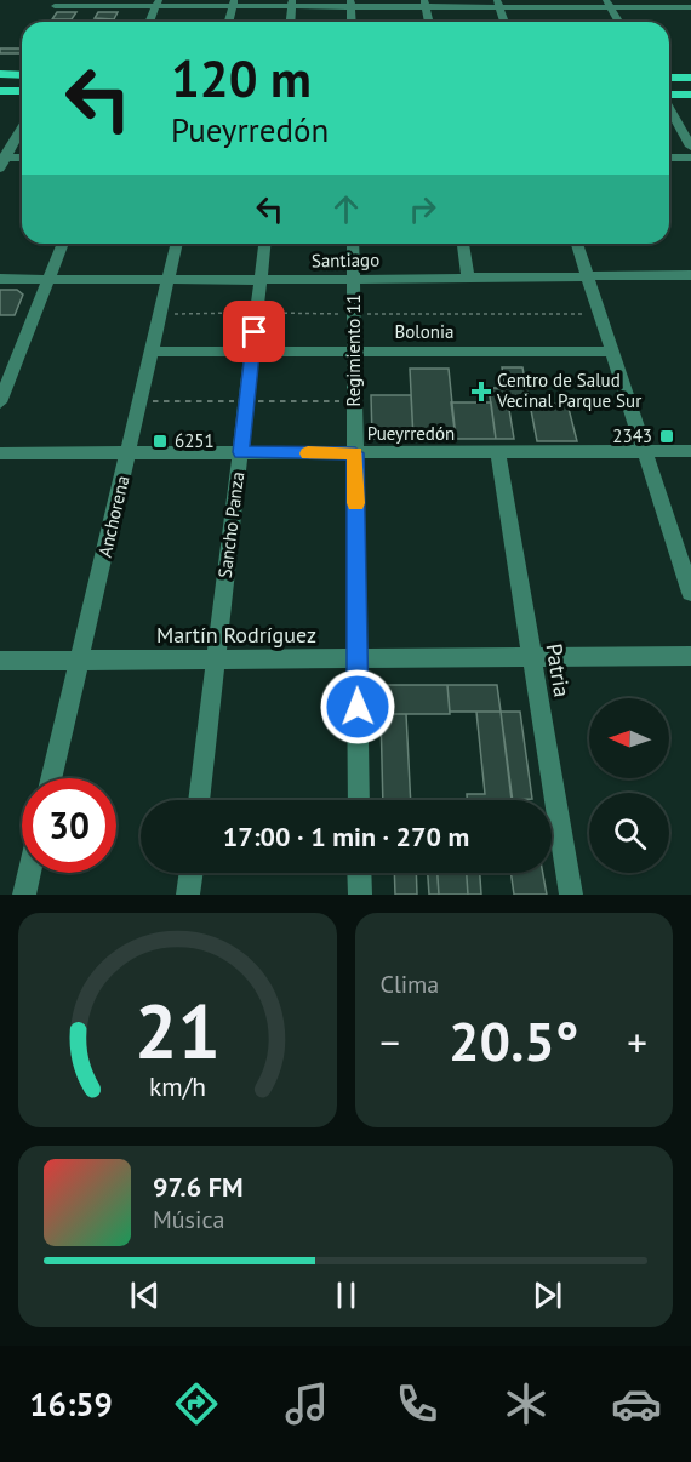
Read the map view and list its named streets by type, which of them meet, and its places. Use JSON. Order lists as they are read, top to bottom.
{
  "streets": {
    "street": [
      "Santiago",
      "Bolonia",
      "Regimiento 11",
      "Pueyrredón",
      "Anchorena",
      "Sancho Panza",
      "Martín Rodríguez",
      "Patria"
    ]
  },
  "crossings": [
    ["Santiago", "Regimiento 11"],
    ["Santiago", "Anchorena"],
    ["Santiago", "Sancho Panza"],
    ["Bolonia", "Regimiento 11"],
    ["Bolonia", "Anchorena"],
    ["Bolonia", "Sancho Panza"],
    ["Regimiento 11", "Pueyrredón"],
    ["Regimiento 11", "Martín Rodríguez"],
    ["Pueyrredón", "Anchorena"],
    ["Pueyrredón", "Sancho Panza"],
    ["Pueyrredón", "Patria"],
    ["Anchorena", "Martín Rodríguez"],
    ["Sancho Panza", "Martín Rodríguez"],
    ["Martín Rodríguez", "Patria"]
  ],
  "places": {
    "health": ["Centro de Salud Vecinal Parque Sur"],
    "transit": ["2343", "6251"]
  },
  "north": "left",
  "page": {
    "turn": ["120 m", "Pueyrredón"],
    "limit": "30",
    "trip": "17:00 · 1 min · 270 m",
    "tile": "Clima",
    "heat": ["−", "20.5°", "+"],
    "song": ["97.6 FM", "Música"],
    "tabs": "16:59",
    "gauge": ["21", "km/h"]
  }
}
